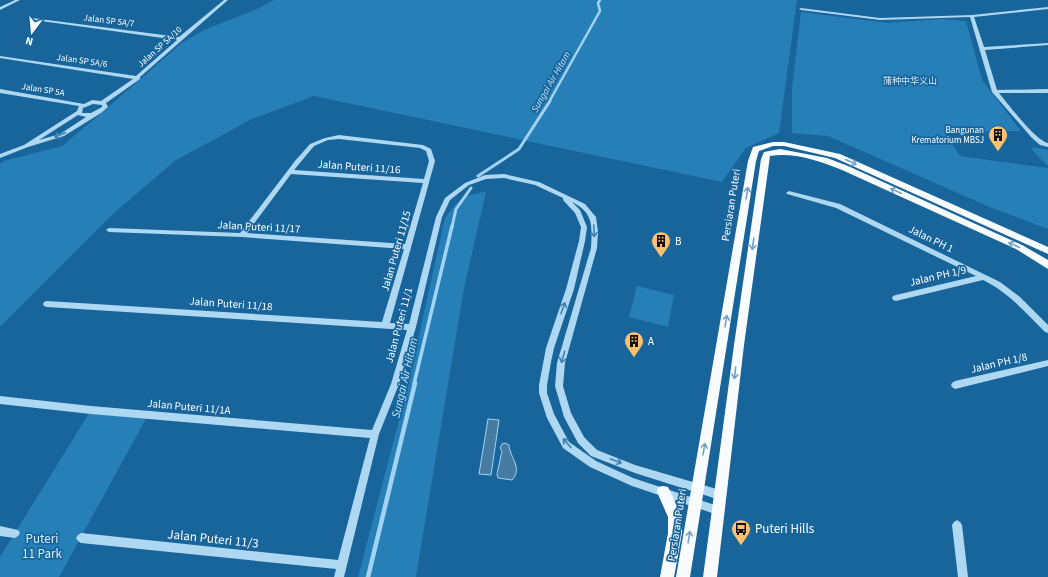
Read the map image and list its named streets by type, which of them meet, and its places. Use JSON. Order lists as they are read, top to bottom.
{
  "streets": {
    "main road": ["Persiaran Puteri"],
    "street": [
      "Jalan SP 5A/7",
      "Jalan SP 5A/10",
      "Jalan SP 5A/6",
      "Jalan SP 5A",
      "Jalan Puteri 11/16",
      "Jalan Puteri 11/17",
      "Jalan PH 1",
      "Jalan Puteri 11/15",
      "Jalan PH 1/9",
      "Jalan Puteri 11/18",
      "Jalan Puteri 11/1",
      "Jalan PH 1/8",
      "Jalan Puteri 11/1A",
      "Jalan Puteri 11/3"
    ]
  },
  "crossings": [
    ["Jalan SP 5A/7", "Jalan SP 5A/10"],
    ["Jalan SP 5A/10", "Jalan SP 5A/6"],
    ["Jalan SP 5A/10", "Jalan SP 5A"],
    ["Jalan Puteri 11/16", "Jalan Puteri 11/15"],
    ["Persiaran Puteri", "Jalan Puteri 11/1"],
    ["Jalan Puteri 11/17", "Jalan Puteri 11/15"],
    ["Jalan PH 1", "Jalan PH 1/9"],
    ["Jalan Puteri 11/15", "Jalan Puteri 11/18"],
    ["Jalan Puteri 11/18", "Jalan Puteri 11/1"],
    ["Jalan Puteri 11/1", "Jalan Puteri 11/1A"],
    ["Jalan Puteri 11/1", "Jalan Puteri 11/3"]
  ],
  "water": ["Sungai Air Hitam"],
  "parks": ["蒲种中华义山", "Puteri 11 Park"],
  "places": {
    "building": ["Bangunan Krematorium MBSJ", "B", "A"],
    "bus stop": ["Puteri Hills"]
  },
  "north": "bottom"
}
